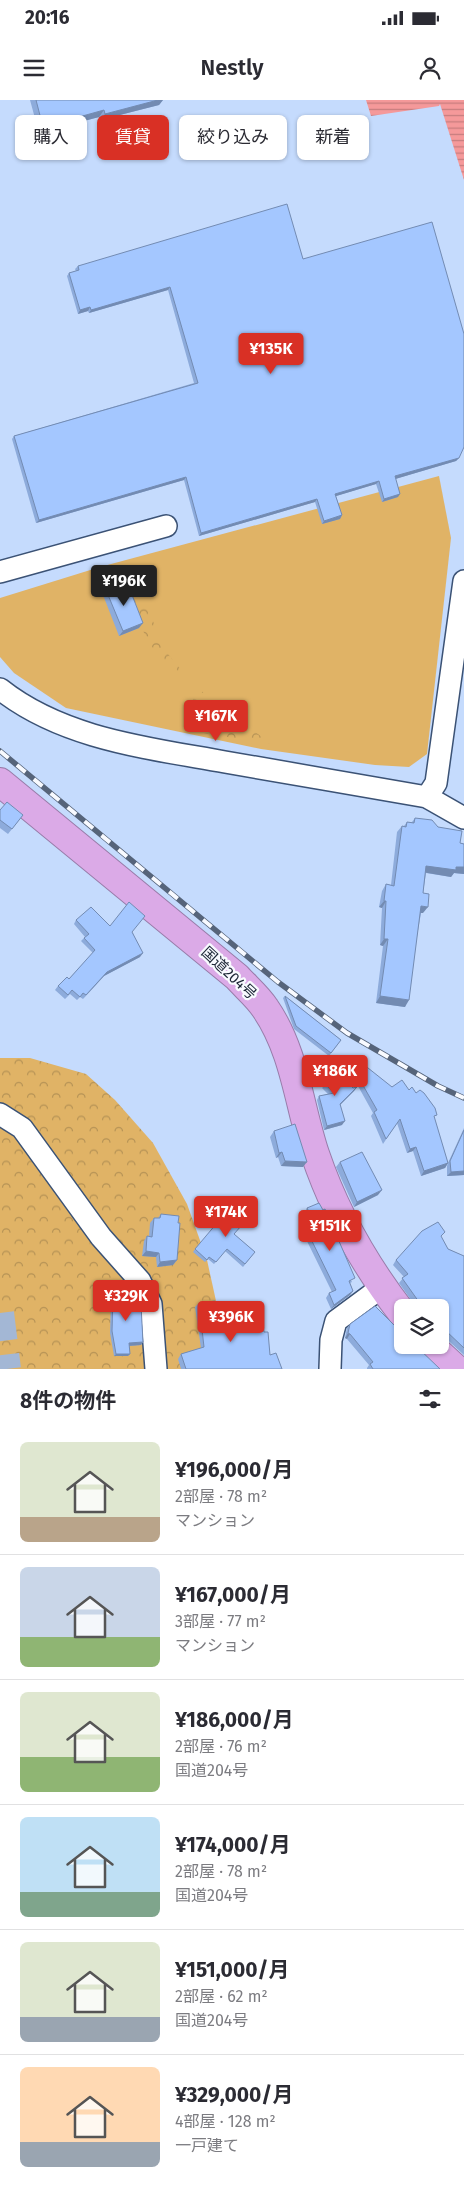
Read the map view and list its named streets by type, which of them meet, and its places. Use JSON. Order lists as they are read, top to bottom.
{
  "streets": {
    "highway": ["国道204号"]
  },
  "page": {
    "status": "20:16",
    "header": "Nestly",
    "chip": [
      "購入",
      "賃貸",
      "絞り込み",
      "新着"
    ],
    "price": [
      "¥135K",
      "¥196K",
      "¥167K",
      "¥186K",
      "¥174K",
      "¥151K",
      "¥329K",
      "¥396K"
    ],
    "heading": "8件の物件",
    "list": [
      {
        "name": "¥196,000/月",
        "note": "2部屋 · 78 m² · マンション"
      },
      {
        "name": "¥167,000/月",
        "note": "3部屋 · 77 m² · マンション"
      },
      {
        "name": "¥186,000/月",
        "note": "2部屋 · 76 m² · 国道204号"
      },
      {
        "name": "¥174,000/月",
        "note": "2部屋 · 78 m² · 国道204号"
      },
      {
        "name": "¥151,000/月",
        "note": "2部屋 · 62 m² · 国道204号"
      },
      {
        "name": "¥329,000/月",
        "note": "4部屋 · 128 m² · 一戸建て"
      }
    ]
  }
}
